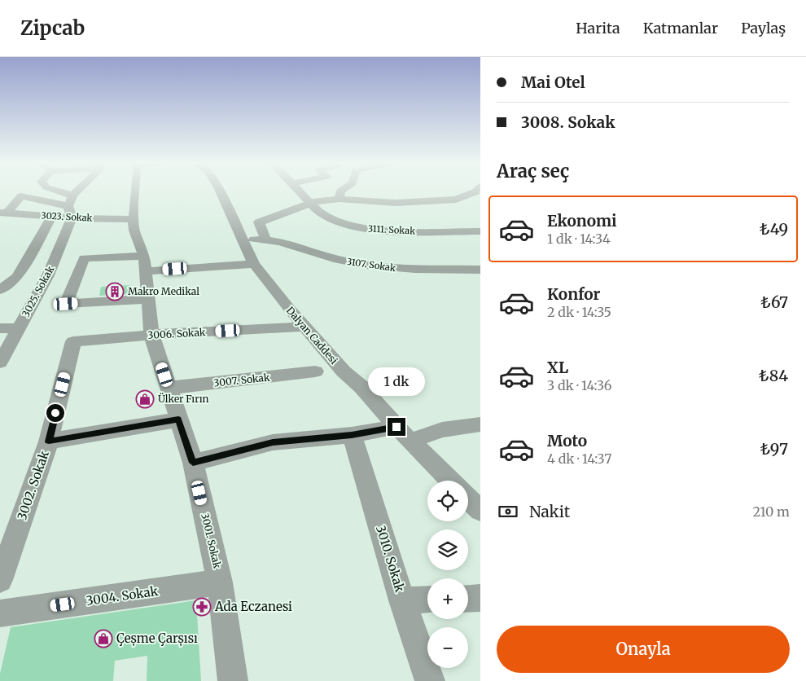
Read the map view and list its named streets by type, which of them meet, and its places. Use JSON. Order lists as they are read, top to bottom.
{
  "streets": {
    "street": [
      "3023. Sokak",
      "3111. Sokak",
      "3107. Sokak",
      "3025. Sokak",
      "3006. Sokak",
      "Dalyan Caddesi",
      "3007. Sokak",
      "3002. Sokak",
      "3001. Sokak",
      "3010. Sokak",
      "3004. Sokak"
    ]
  },
  "crossings": [
    ["3023. Sokak", "3025. Sokak"],
    ["3023. Sokak", "3001. Sokak"],
    ["3107. Sokak", "Dalyan Caddesi"],
    ["3006. Sokak", "Dalyan Caddesi"],
    ["3006. Sokak", "3002. Sokak"],
    ["3006. Sokak", "3001. Sokak"],
    ["3007. Sokak", "3001. Sokak"],
    ["3001. Sokak", "3004. Sokak"]
  ],
  "places": {
    "building": ["Makro Medikal"],
    "shop": ["Ülker Fırın", "Çeșme Çarșısı"],
    "pharmacy": ["Ada Eczanesi"]
  },
  "page": {
    "header": "Zipcab",
    "nav": ["Harita", "Katmanlar", "Paylaş"],
    "banner": ["Mai Otel", "3008. Sokak"],
    "heading": "Araç seç",
    "list": [
      {
        "name": "Ekonomi",
        "note": "1 dk · 14:34",
        "value": "₺49"
      },
      {
        "name": "Konfor",
        "note": "2 dk · 14:35",
        "value": "₺67"
      },
      {
        "name": "XL",
        "note": "3 dk · 14:36",
        "value": "₺84"
      },
      {
        "name": "Moto",
        "note": "4 dk · 14:37",
        "value": "₺97"
      }
    ],
    "bubble": "1 dk",
    "map_buttons": ["+", "−"],
    "pay": ["Nakit", "210 m"],
    "buttons": "Onayla"
  }
}
